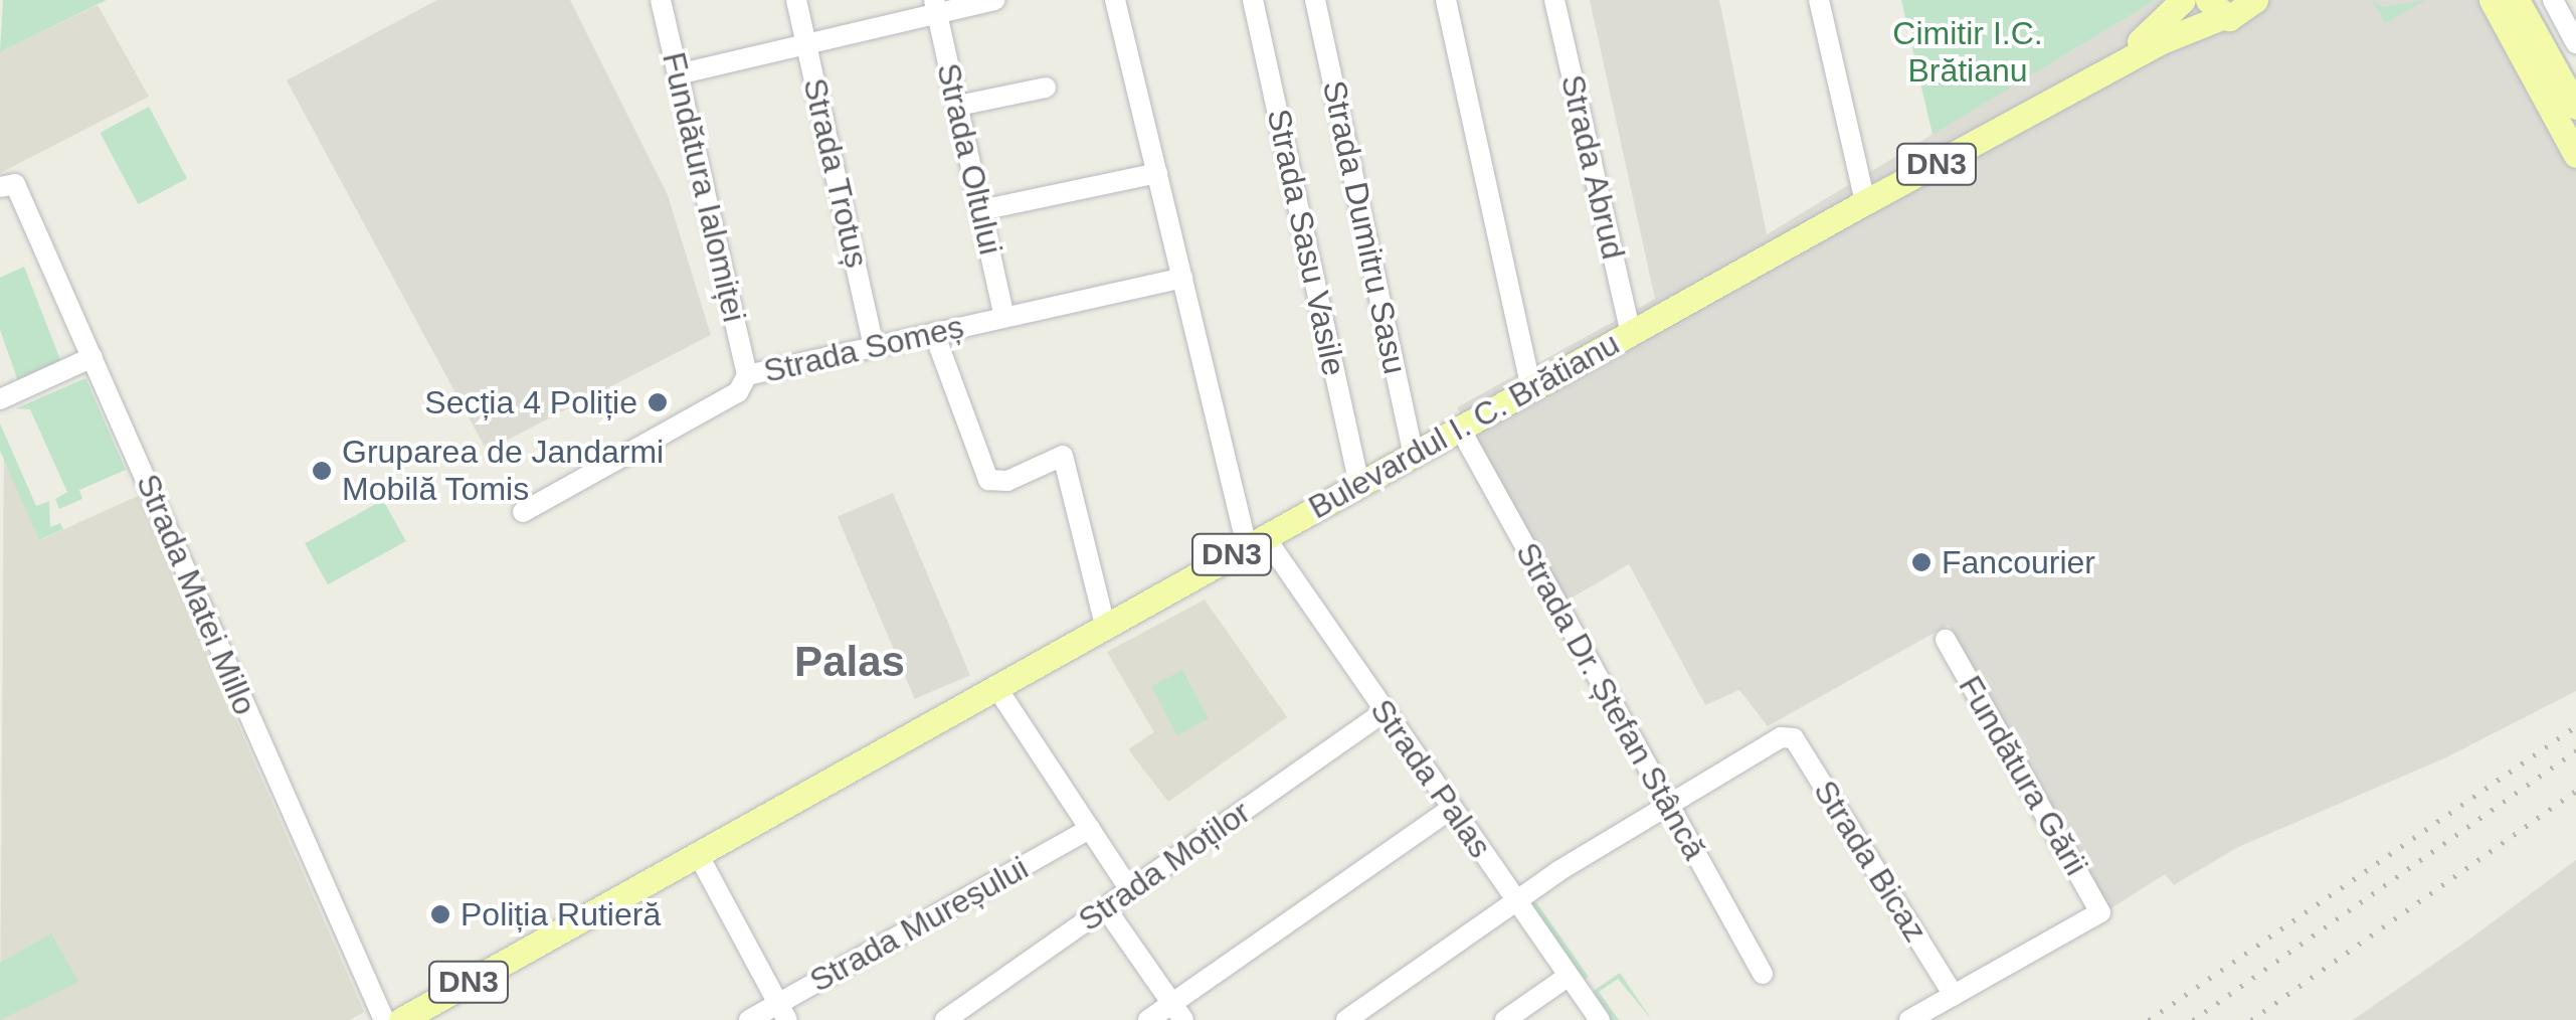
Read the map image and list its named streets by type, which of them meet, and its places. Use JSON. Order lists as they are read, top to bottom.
{
  "streets": {
    "main road": ["DN3", "Bulevardul I. C. Brătianu"],
    "street": [
      "Strada Oltului",
      "Strada Abrud",
      "Strada Trotuș",
      "Fundătura Ialomiței",
      "Strada Dumitru Sasu",
      "Strada Sasu Vasile",
      "Strada Someș",
      "Strada Matei Millo",
      "Strada Dr. Ștefan Stâncă",
      "Fundătura Gării",
      "Strada Palas",
      "Strada Bicaz",
      "Strada Moților",
      "Strada Mureșului"
    ]
  },
  "crossings": [
    ["Strada Oltului", "Strada Someș"],
    ["DN3", "Bulevardul I. C. Brătianu"],
    ["Strada Abrud", "Bulevardul I. C. Brătianu"],
    ["Strada Trotuș", "Strada Someș"],
    ["Fundătura Ialomiței", "Strada Someș"],
    ["Strada Dumitru Sasu", "Bulevardul I. C. Brătianu"],
    ["Strada Sasu Vasile", "Bulevardul I. C. Brătianu"],
    ["Bulevardul I. C. Brătianu", "Strada Dr. Ștefan Stâncă"],
    ["Bulevardul I. C. Brătianu", "Strada Palas"],
    ["Strada Dr. Ștefan Stâncă", "Strada Bicaz"],
    ["Fundătura Gării", "Strada Bicaz"],
    ["Strada Palas", "Strada Moților"]
  ],
  "districts": ["Palas"],
  "parks": ["Cimitir I.C. Brătianu"],
  "places": [
    "Secția 4 Poliție",
    "Gruparea de Jandarmi Mobilă Tomis",
    "Fancourier",
    "Poliția Rutieră"
  ]
}
